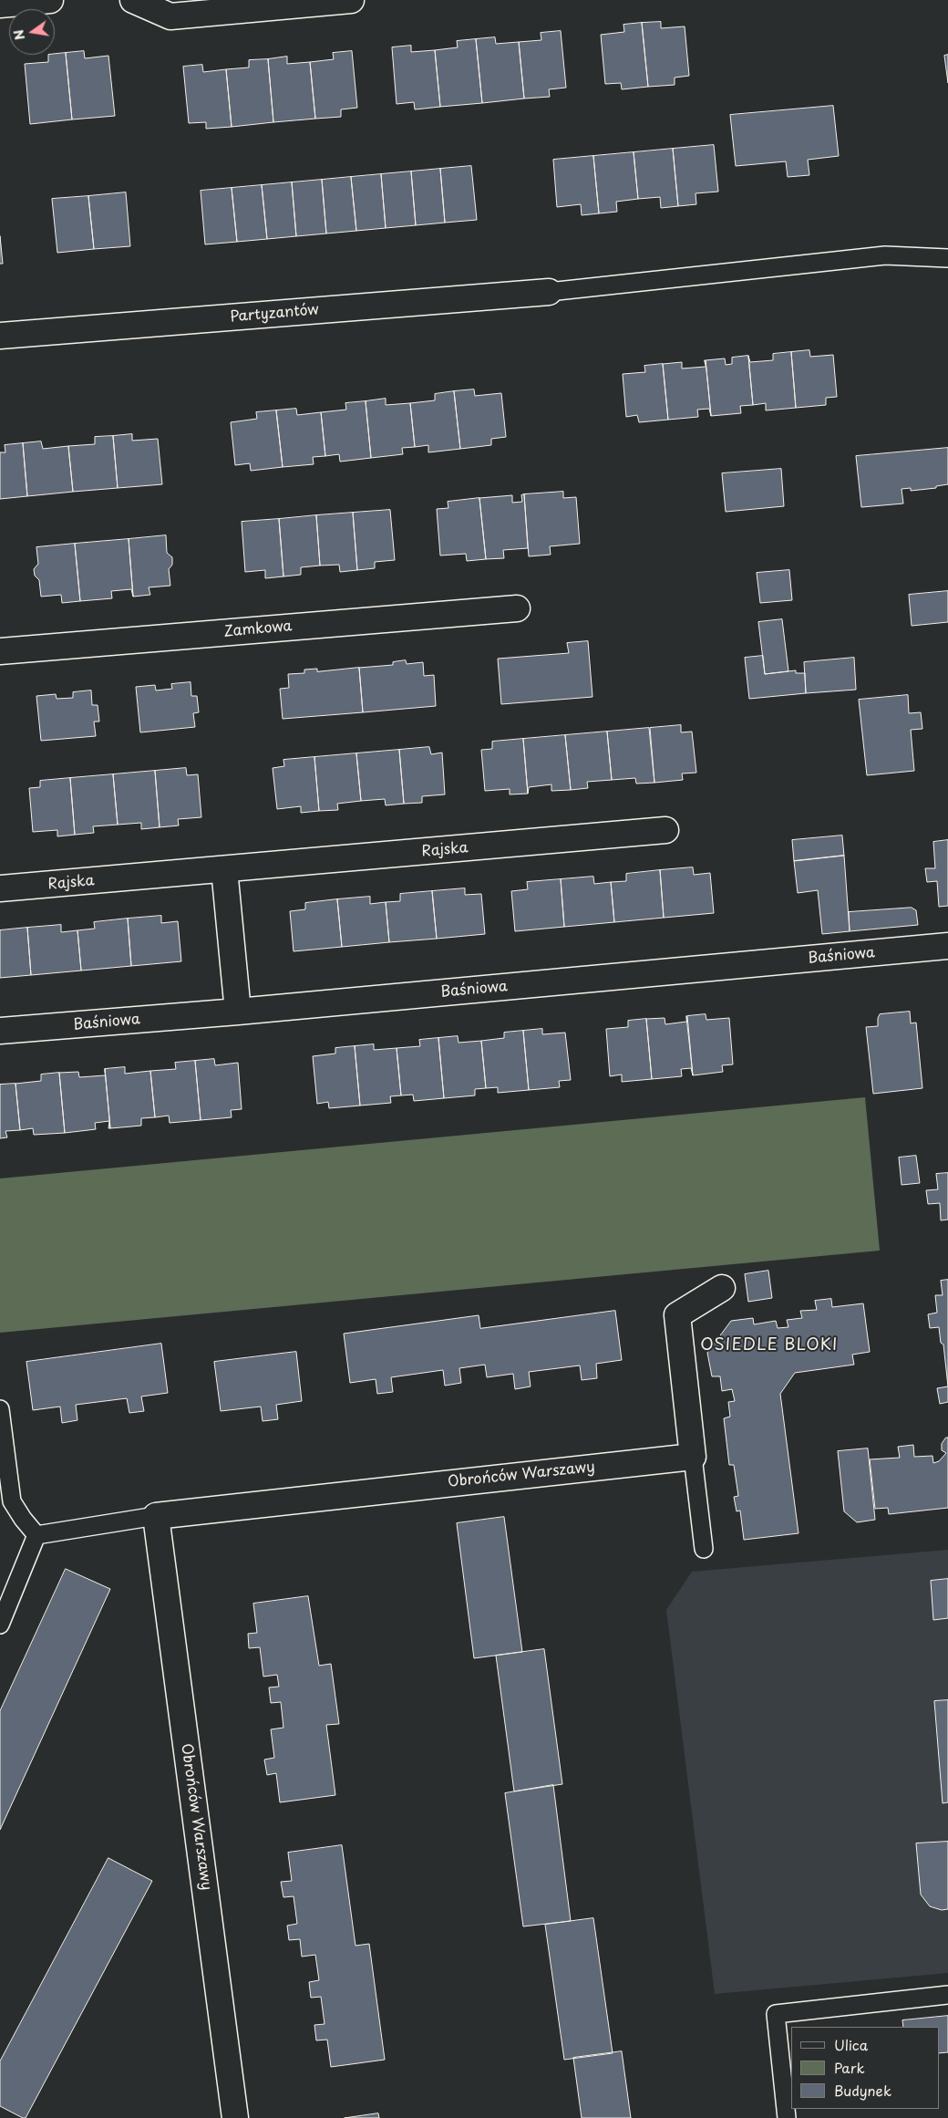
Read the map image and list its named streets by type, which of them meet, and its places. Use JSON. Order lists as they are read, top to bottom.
{
  "streets": {
    "street": [
      "Partyzantów",
      "Zamkowa",
      "Rajska",
      "Baśniowa",
      "Obrońców Warszawy"
    ]
  },
  "districts": ["OSIEDLE BLOKI"],
  "legend": ["Ulica", "Park", "Budynek"],
  "north": "left"
}
